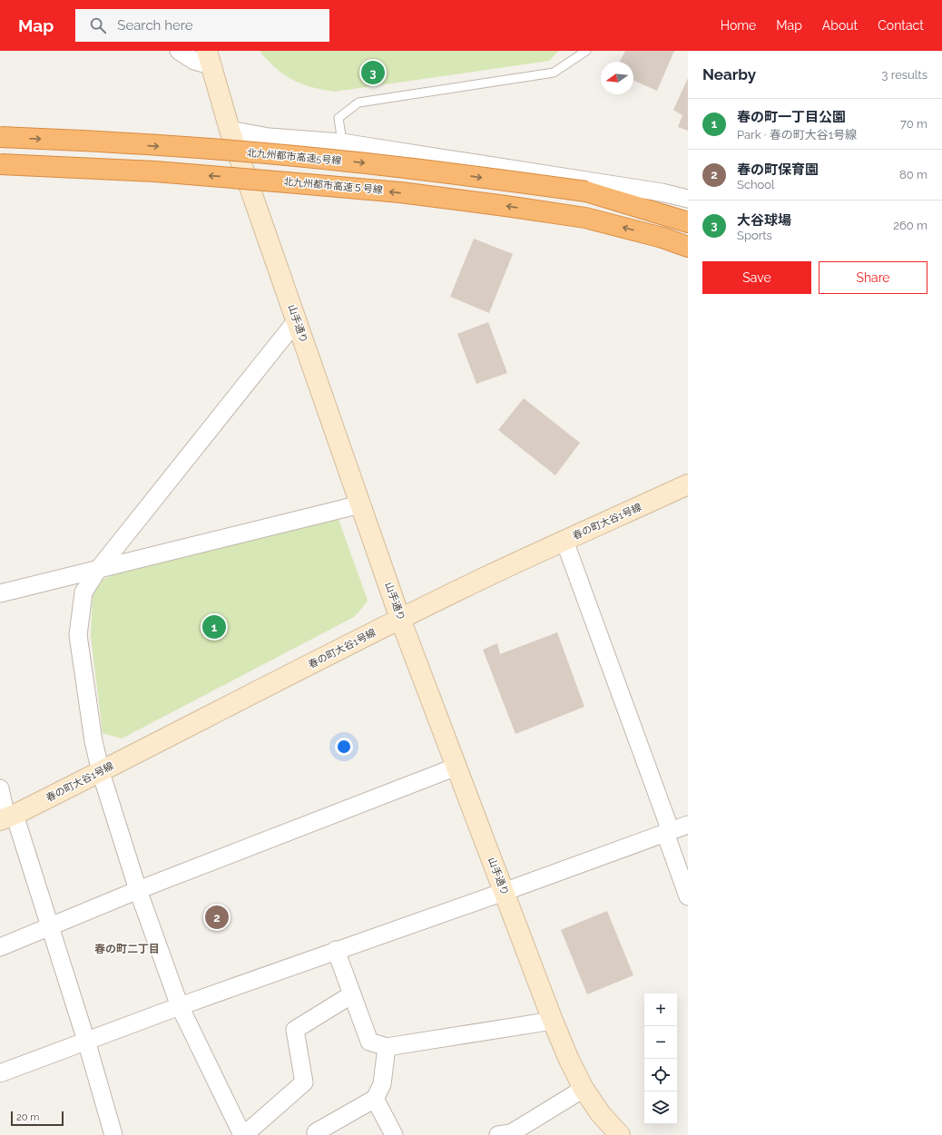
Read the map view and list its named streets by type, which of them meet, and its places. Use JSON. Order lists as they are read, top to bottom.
{
  "streets": {
    "highway": ["北九州都市高速5号線", "北九州都市高速５号線"],
    "street": ["山手通り", "春の町大谷1号線"]
  },
  "crossings": [
    ["山手通り", "春の町大谷1号線"]
  ],
  "one_way": ["北九州都市高速5号線"],
  "districts": ["春の町二丁目"],
  "scale_bar": "20 m",
  "north": "left",
  "page": {
    "header": "Map",
    "search": "Search here",
    "nav": [
      "Home",
      "Map",
      "About",
      "Contact"
    ],
    "heading": ["Nearby", "3 results"],
    "pins": ["3", "1", "2"],
    "list": [
      {
        "mark": "1",
        "name": "春の町一丁目公園",
        "note": "Park · 春の町大谷1号線",
        "value": "70 m"
      },
      {
        "mark": "2",
        "name": "春の町保育園",
        "note": "School",
        "value": "80 m"
      },
      {
        "mark": "3",
        "name": "大谷球場",
        "note": "Sports",
        "value": "260 m"
      }
    ],
    "buttons": ["Save", "Share"],
    "map_buttons": ["+", "−"],
    "scale": "20 m"
  }
}
